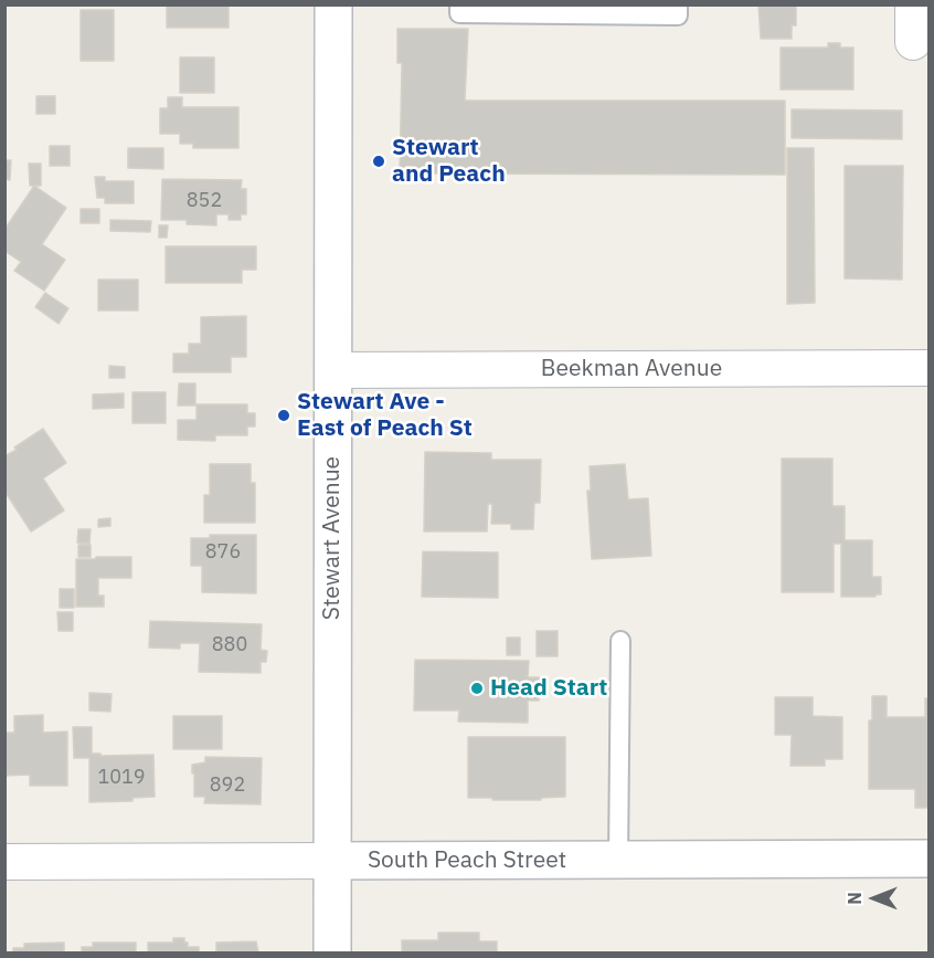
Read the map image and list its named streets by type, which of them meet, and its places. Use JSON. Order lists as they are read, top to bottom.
{
  "streets": {
    "main road": ["Stewart Avenue", "South Peach Street"],
    "street": ["Beekman Avenue"]
  },
  "crossings": [
    ["Beekman Avenue", "Stewart Avenue"],
    ["Stewart Avenue", "South Peach Street"]
  ],
  "places": ["Stewart and Peach", "Stewart Ave - East of Peach St", "Head Start"],
  "house_numbers": [
    "852",
    "876",
    "880",
    "1019",
    "892"
  ],
  "north": "left"
}
